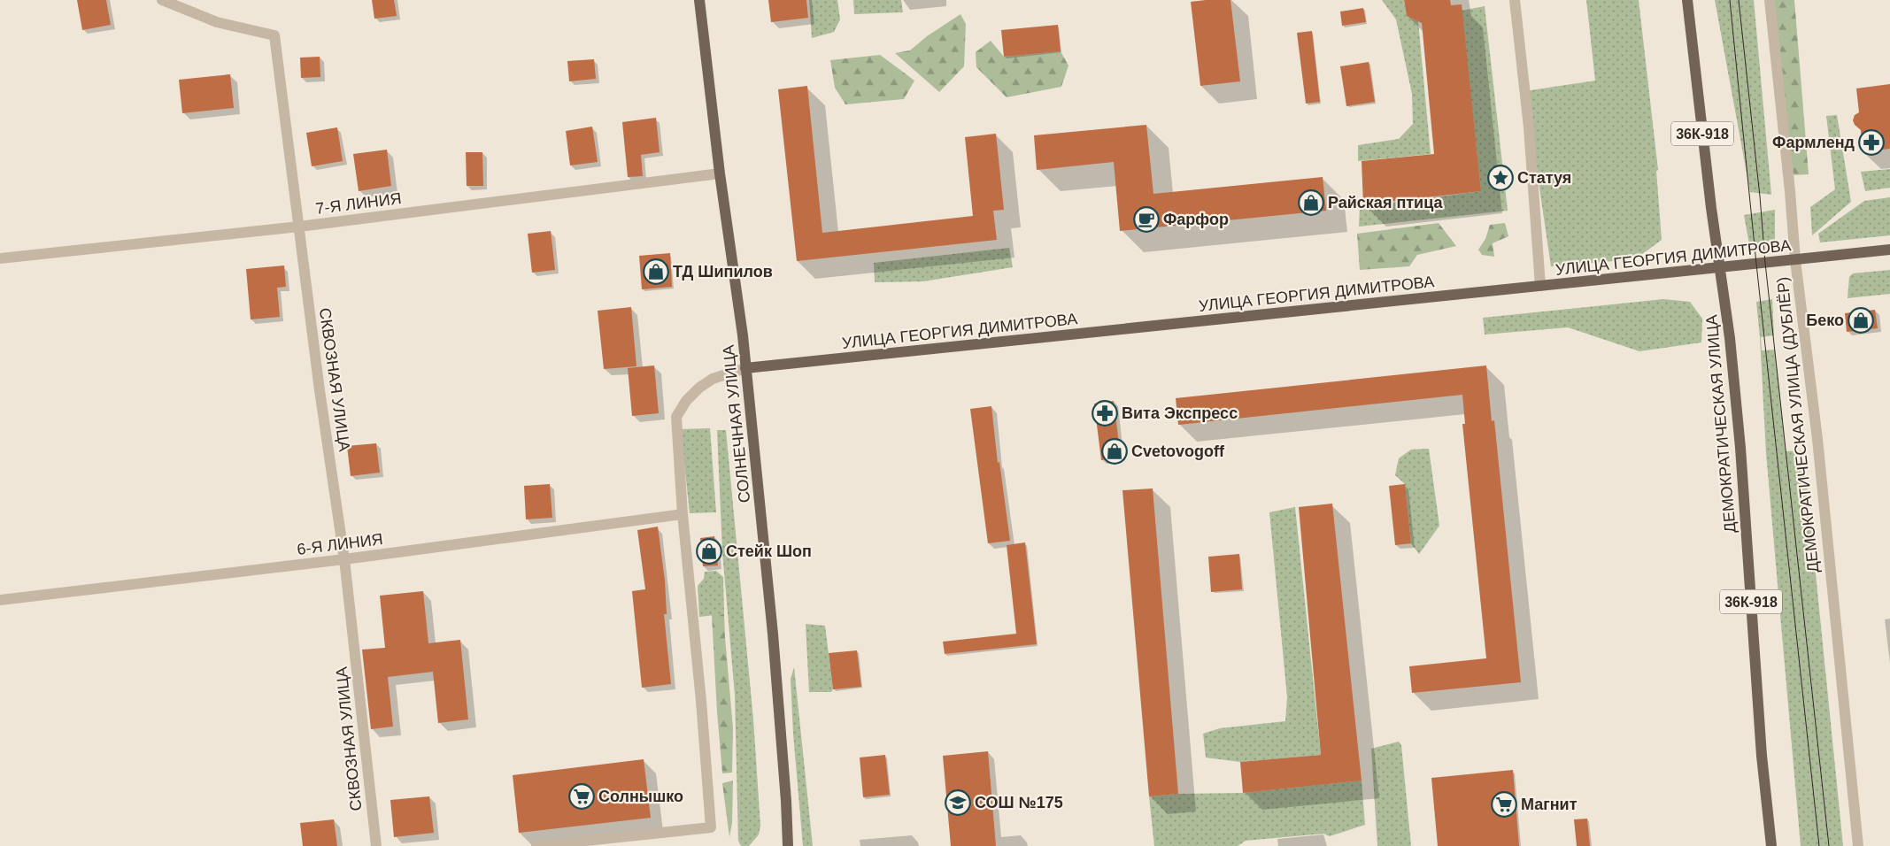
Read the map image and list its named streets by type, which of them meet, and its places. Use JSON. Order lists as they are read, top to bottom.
{
  "streets": {
    "main road": [
      "36К-918",
      "УЛИЦА ГЕОРГИЯ ДИМИТРОВА",
      "СОЛНЕЧНАЯ УЛИЦА",
      "ДЕМОКРАТИЧЕСКАЯ УЛИЦА"
    ],
    "street": [
      "7-Я ЛИНИЯ",
      "СКВОЗНАЯ УЛИЦА",
      "ДЕМОКРАТИЧЕСКАЯ УЛИЦА (ДУБЛЁР)",
      "6-Я ЛИНИЯ"
    ]
  },
  "crossings": [
    ["7-Я ЛИНИЯ", "СКВОЗНАЯ УЛИЦА"],
    ["7-Я ЛИНИЯ", "СОЛНЕЧНАЯ УЛИЦА"],
    ["УЛИЦА ГЕОРГИЯ ДИМИТРОВА", "СОЛНЕЧНАЯ УЛИЦА"],
    ["УЛИЦА ГЕОРГИЯ ДИМИТРОВА", "ДЕМОКРАТИЧЕСКАЯ УЛИЦА"],
    ["УЛИЦА ГЕОРГИЯ ДИМИТРОВА", "ДЕМОКРАТИЧЕСКАЯ УЛИЦА (ДУБЛЁР)"],
    ["СКВОЗНАЯ УЛИЦА", "6-Я ЛИНИЯ"]
  ],
  "places": {
    "pharmacy": ["Фармленд", "Вита Экспресс"],
    "place": ["Статуя"],
    "shop": [
      "Райская птица",
      "ТД Шипилов",
      "Беко",
      "Cvetovogoff",
      "Стейк Шоп"
    ],
    "cafe": ["Фарфор"],
    "supermarket": ["Солнышко", "Магнит"],
    "school or university": ["СОШ №175"]
  }
}
